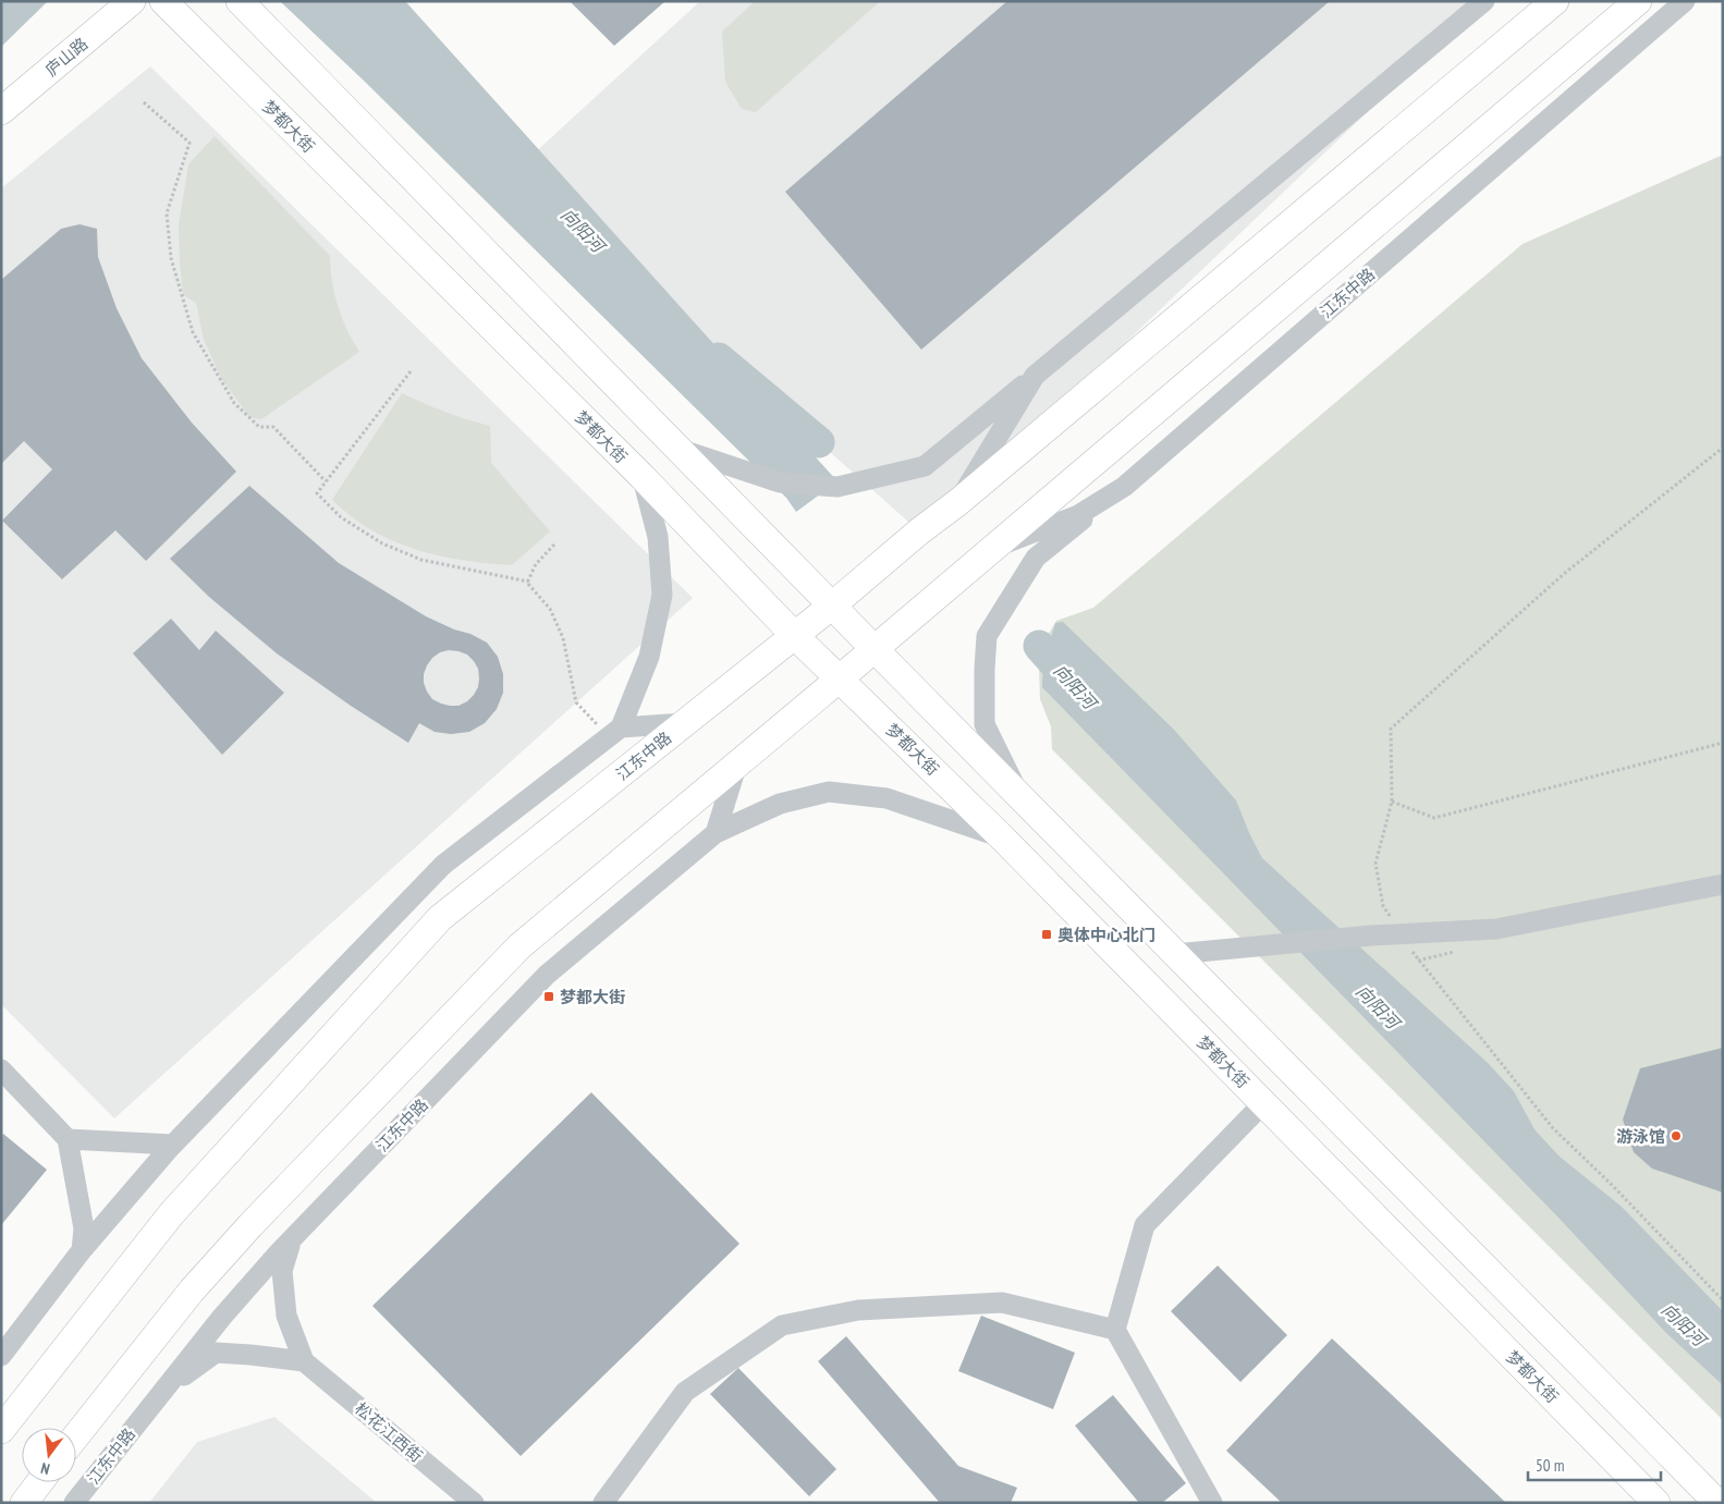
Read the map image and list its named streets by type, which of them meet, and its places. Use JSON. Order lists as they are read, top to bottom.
{
  "streets": {
    "main road": ["庐山路", "梦都大街", "江东中路"],
    "street": ["松花江西街"]
  },
  "crossings": [
    ["梦都大街", "江东中路"]
  ],
  "water": ["向阳河"],
  "places": {
    "transit": ["奥体中心北门", "梦都大街"],
    "other": ["游泳馆"]
  },
  "scale_bar": "50 m",
  "north": "bottom"
}
